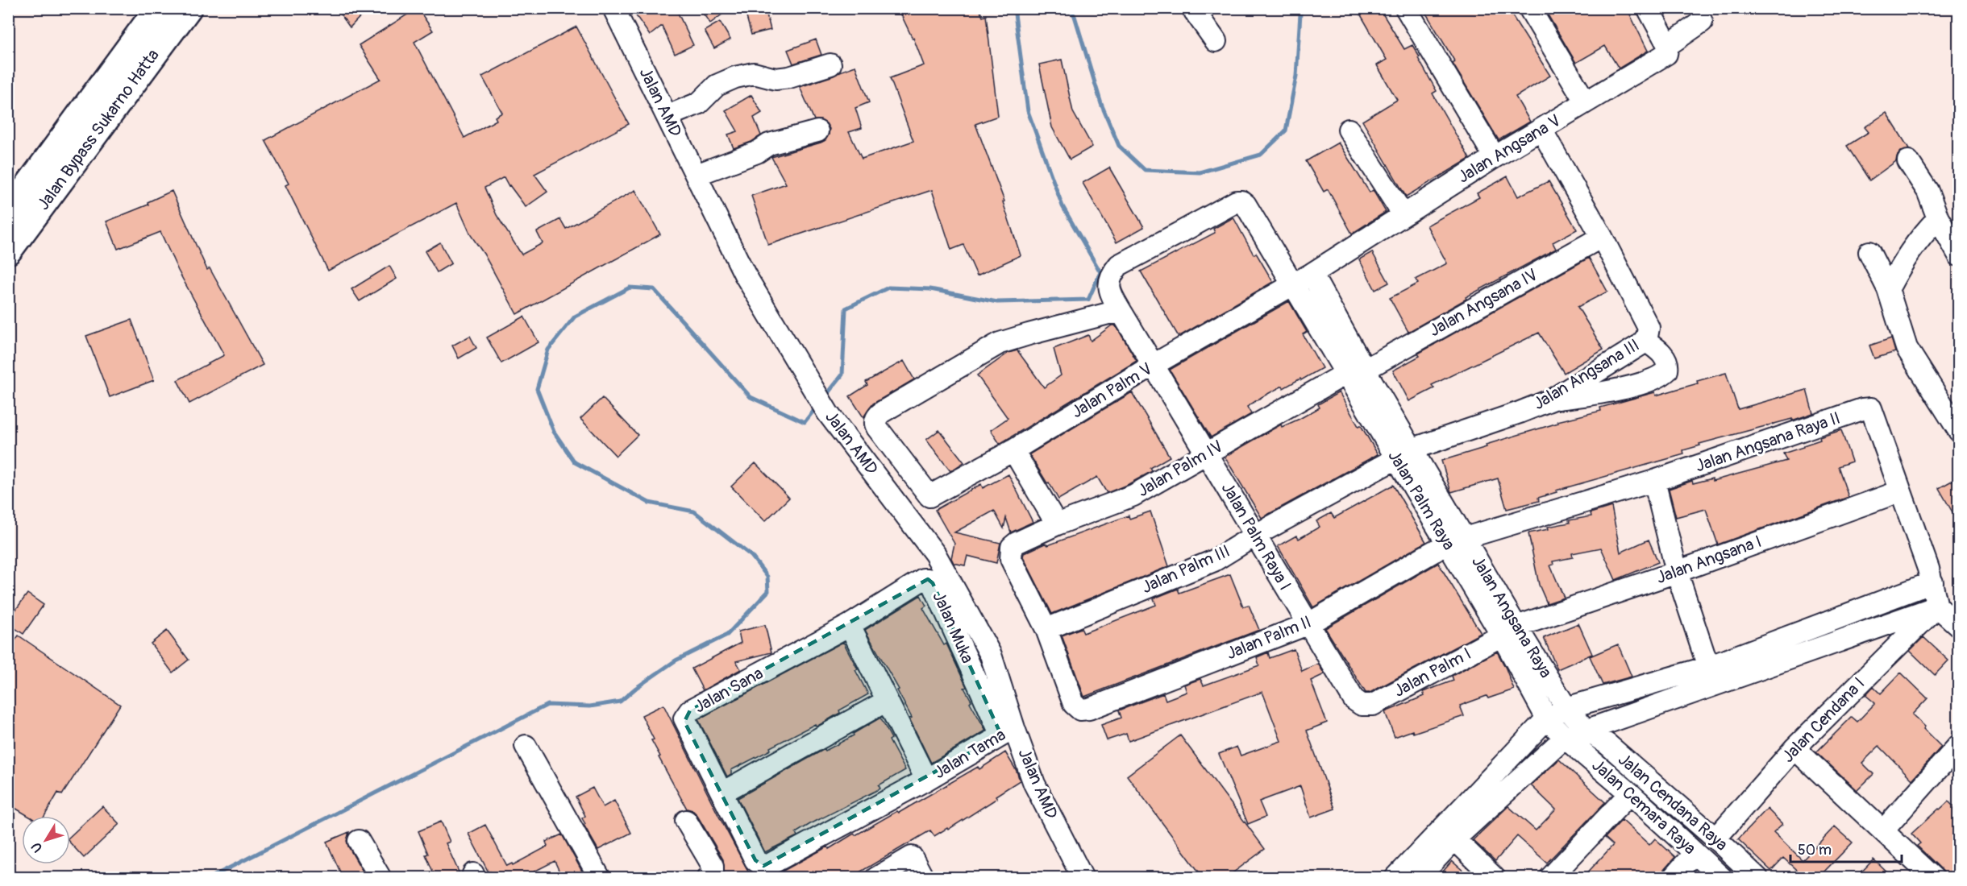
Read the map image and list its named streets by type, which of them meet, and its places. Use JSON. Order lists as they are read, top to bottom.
{
  "streets": {
    "highway": ["Jalan Bypass Sukarno Hatta"],
    "street": [
      "Jalan AMD",
      "Jalan Angsana V",
      "Jalan Angsana IV",
      "Jalan Angsana III",
      "Jalan Palm V",
      "Jalan Angsana Raya II",
      "Jalan Palm IV",
      "Jalan Palm Raya I",
      "Jalan Angsana I",
      "Jalan Palm III",
      "Jalan Angsana Raya",
      "Jalan Muka",
      "Jalan Palm II",
      "Jalan Palm I",
      "Jalan Sana",
      "Jalan Cendana I",
      "Jalan Tama",
      "Jalan Cendana Raya",
      "Jalan Cemara Raya"
    ]
  },
  "crossings": [
    ["Jalan AMD", "Jalan Muka"],
    ["Jalan AMD", "Jalan Tama"],
    ["Jalan Angsana V", "Jalan Angsana III"],
    ["Jalan Angsana V", "Jalan Palm V"],
    ["Jalan Angsana V", "Jalan Angsana Raya"],
    ["Jalan Angsana IV", "Jalan Angsana III"],
    ["Jalan Angsana IV", "Jalan Palm IV"],
    ["Jalan Angsana IV", "Jalan Angsana Raya"],
    ["Jalan Angsana III", "Jalan Palm III"],
    ["Jalan Angsana III", "Jalan Angsana Raya"],
    ["Jalan Palm V", "Jalan Palm Raya I"],
    ["Jalan Palm V", "Jalan Angsana Raya"],
    ["Jalan Angsana Raya II", "Jalan Angsana I"],
    ["Jalan Angsana Raya II", "Jalan Angsana Raya"],
    ["Jalan Angsana Raya II", "Jalan Palm II"],
    ["Jalan Angsana Raya II", "Jalan Cendana I"],
    ["Jalan Palm IV", "Jalan Palm Raya I"],
    ["Jalan Palm IV", "Jalan Palm III"],
    ["Jalan Palm IV", "Jalan Angsana Raya"],
    ["Jalan Palm IV", "Jalan Palm II"],
    ["Jalan Palm Raya I", "Jalan Palm III"],
    ["Jalan Palm Raya I", "Jalan Palm II"],
    ["Jalan Palm Raya I", "Jalan Palm I"],
    ["Jalan Angsana I", "Jalan Angsana Raya"],
    ["Jalan Angsana I", "Jalan Palm I"],
    ["Jalan Palm III", "Jalan Angsana Raya"],
    ["Jalan Palm III", "Jalan Palm II"],
    ["Jalan Angsana Raya", "Jalan Palm II"],
    ["Jalan Angsana Raya", "Jalan Palm I"],
    ["Jalan Angsana Raya", "Jalan Cendana Raya"],
    ["Jalan Muka", "Jalan Sana"],
    ["Jalan Muka", "Jalan Tama"],
    ["Jalan Sana", "Jalan Tama"],
    ["Jalan Cendana I", "Jalan Cendana Raya"]
  ],
  "scale_bar": "50 m",
  "north": "bottom left"
}
